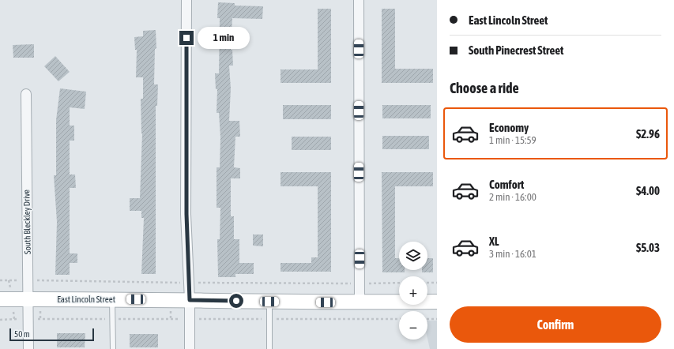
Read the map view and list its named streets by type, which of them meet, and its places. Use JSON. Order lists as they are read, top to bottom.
{
  "streets": {
    "street": ["South Bleckley Drive", "East Lincoln Street"]
  },
  "crossings": [
    ["South Bleckley Drive", "East Lincoln Street"]
  ],
  "scale_bar": "50 m",
  "page": {
    "banner": ["East Lincoln Street", "South Pinecrest Street"],
    "bubble": "1 min",
    "heading": "Choose a ride",
    "list": [
      {
        "name": "Economy",
        "note": "1 min · 15:59",
        "value": "$2.96"
      },
      {
        "name": "Comfort",
        "note": "2 min · 16:00",
        "value": "$4.00"
      },
      {
        "name": "XL",
        "note": "3 min · 16:01",
        "value": "$5.03"
      }
    ],
    "map_buttons": ["+", "−"],
    "buttons": "Confirm",
    "scale": "50 m"
  }
}
